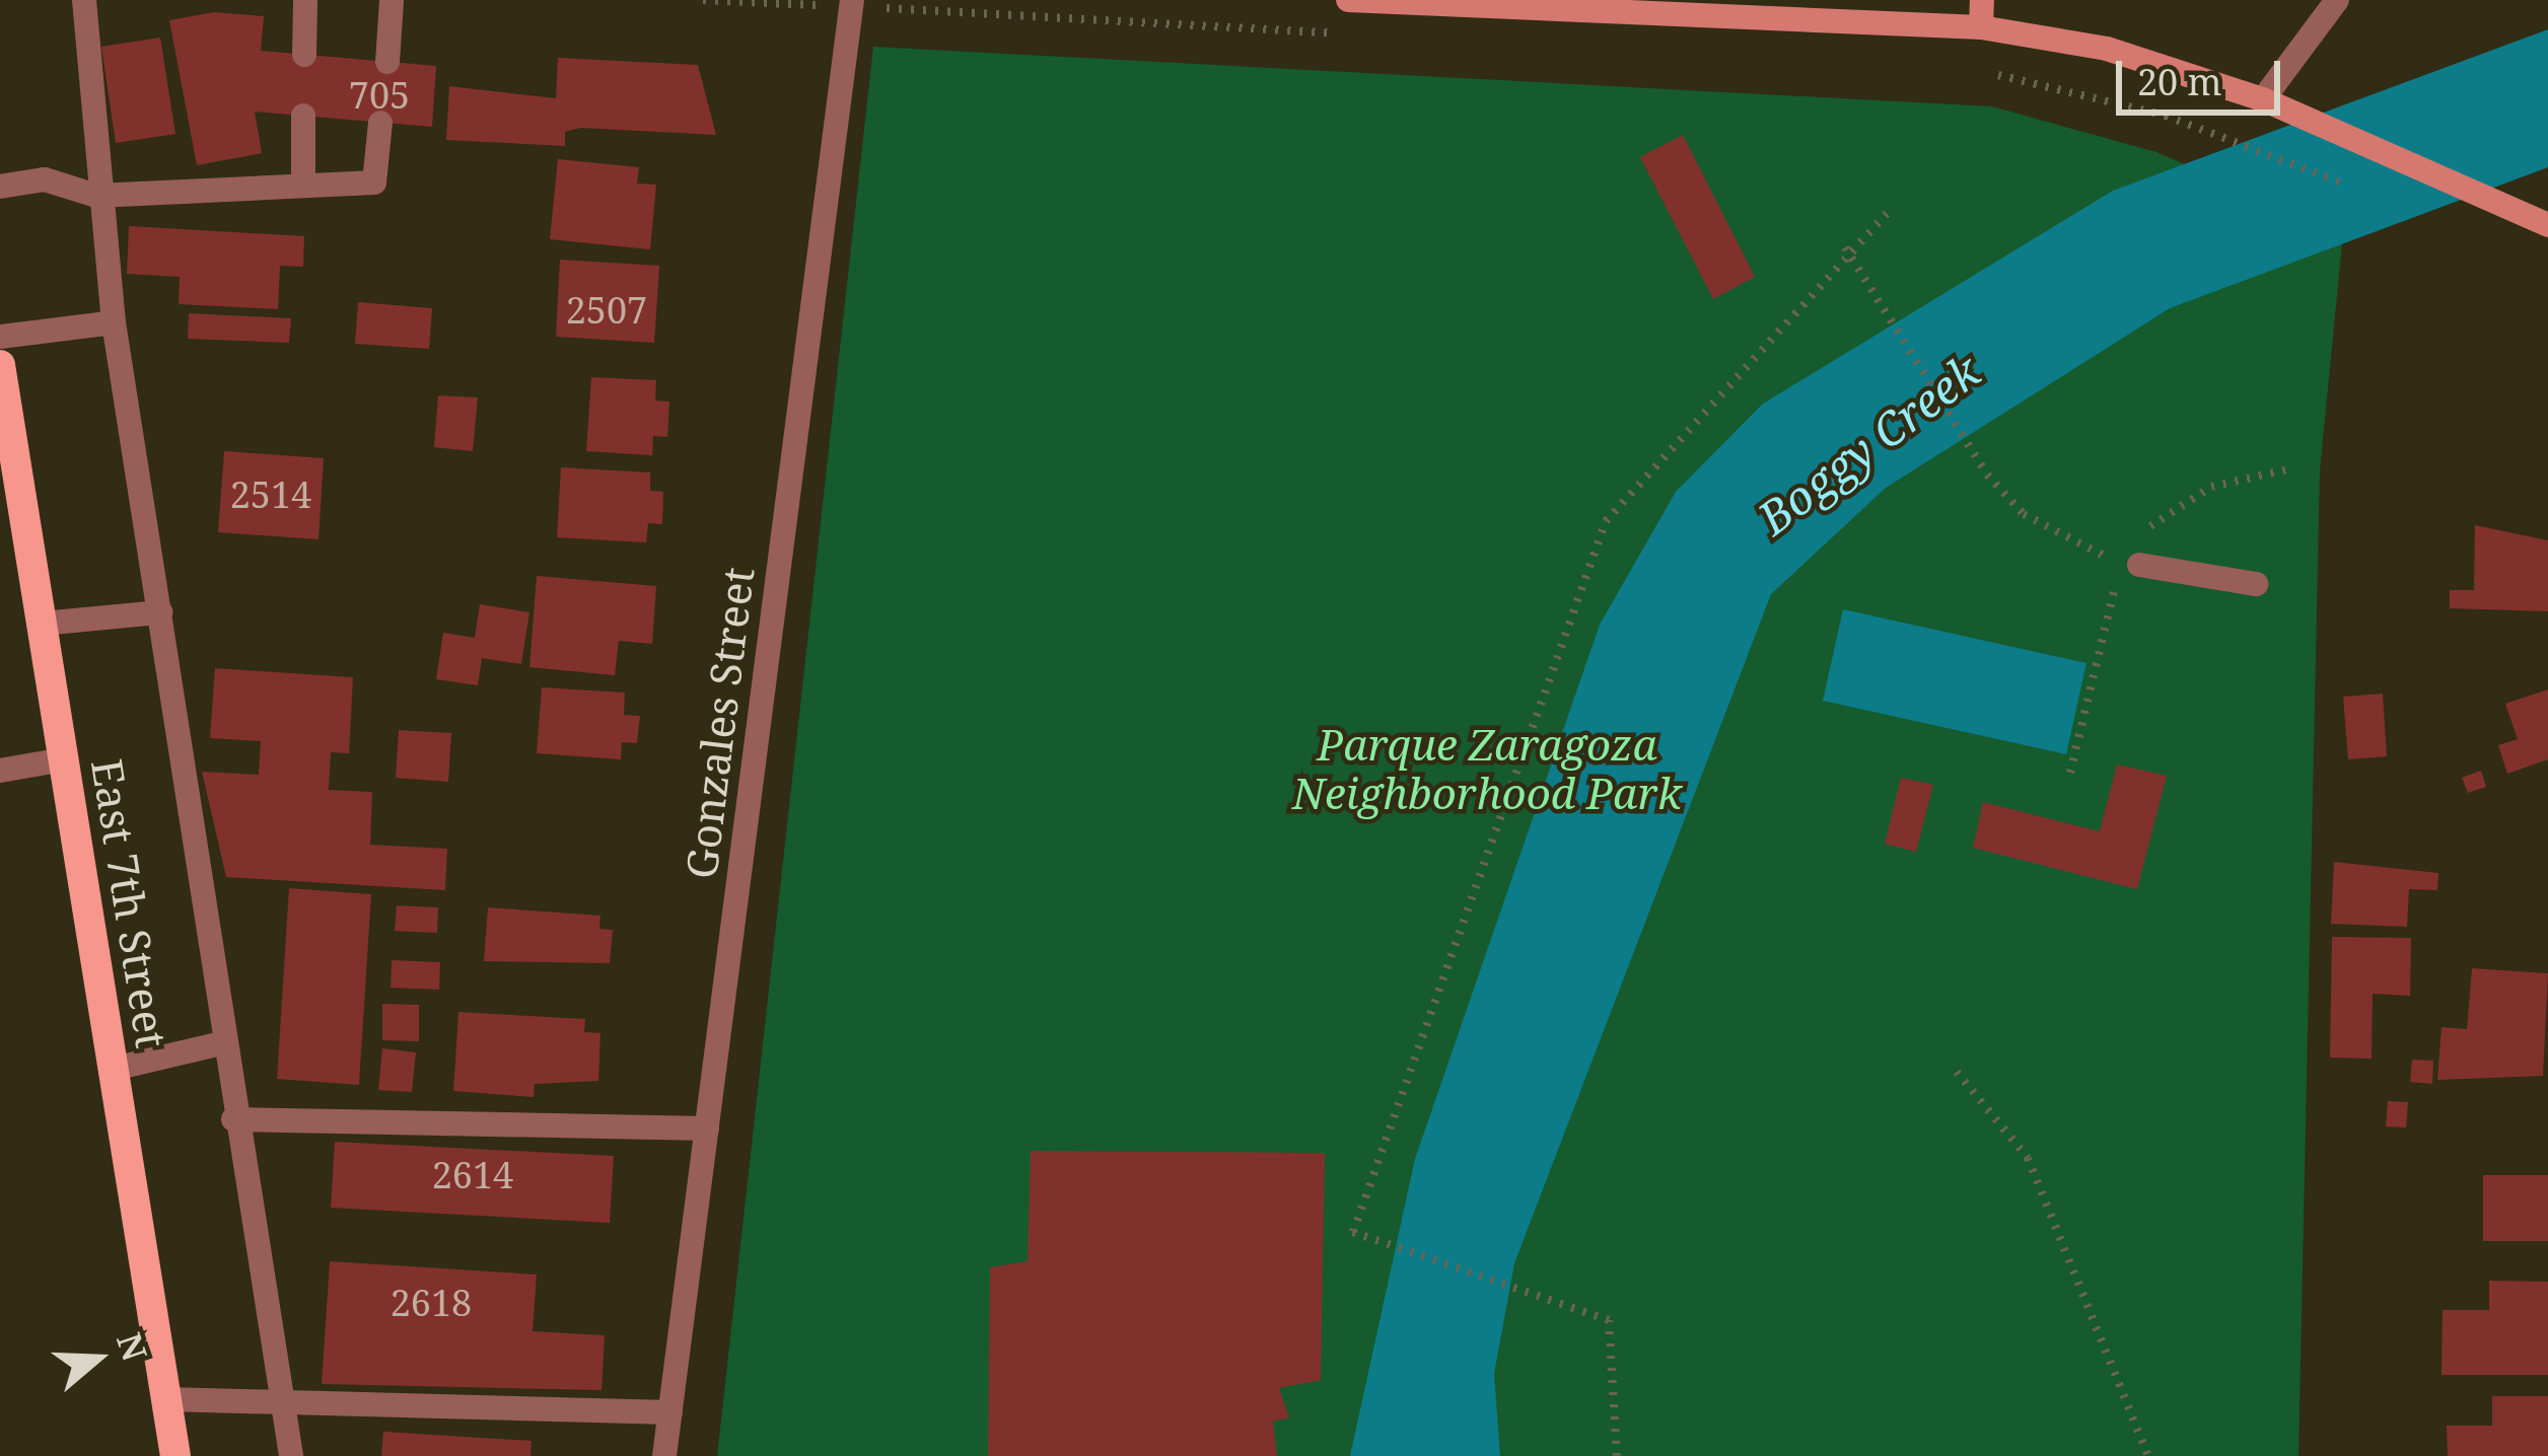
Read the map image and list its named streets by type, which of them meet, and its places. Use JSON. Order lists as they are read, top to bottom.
{
  "streets": {
    "main road": ["East 7th Street"],
    "street": ["Gonzales Street"]
  },
  "water": ["Boggy Creek"],
  "parks": ["Parque Zaragoza Neighborhood Park"],
  "house_numbers": [
    "705",
    "2507",
    "2514",
    "2614",
    "2618"
  ],
  "scale_bar": "20 m",
  "north": "right"
}
